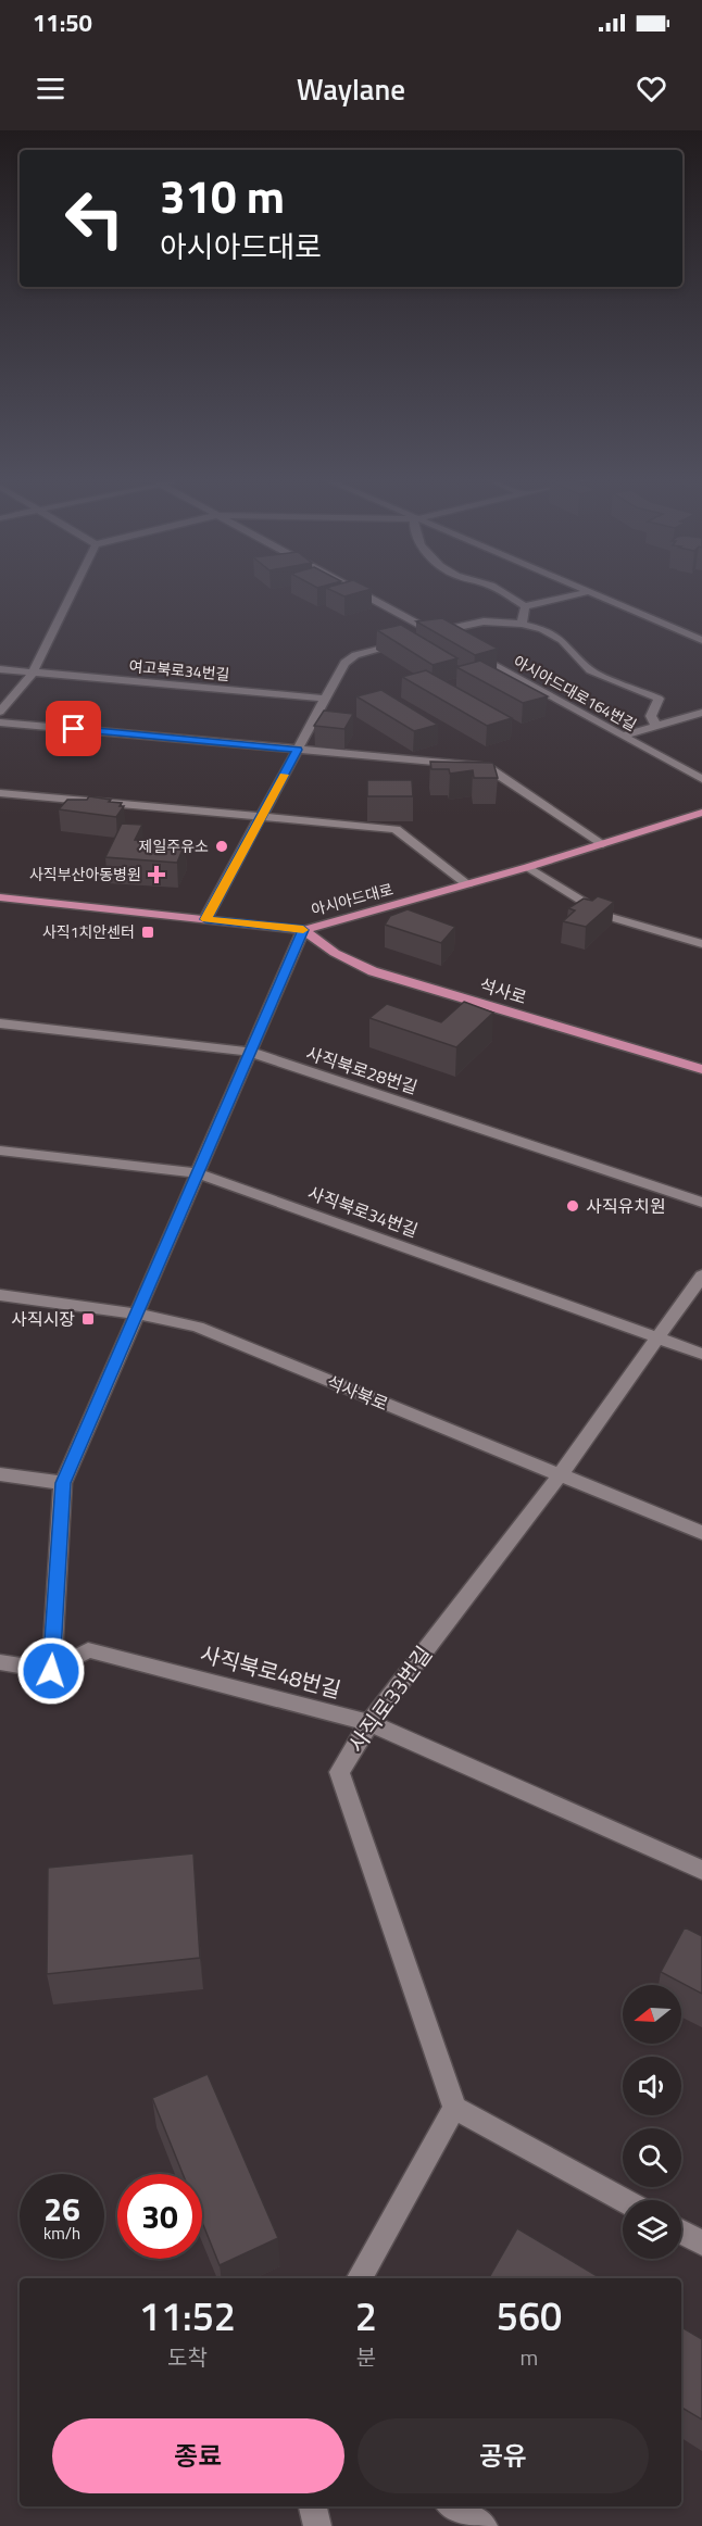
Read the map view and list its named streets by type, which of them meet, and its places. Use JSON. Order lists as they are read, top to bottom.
{
  "streets": {
    "main road": ["아시아드대로", "석사로"],
    "street": [
      "여고북로34번길",
      "아시아드대로164번길",
      "사직북로28번길",
      "사직북로34번길",
      "석사북로",
      "사직북로48번길",
      "사직로33번길"
    ]
  },
  "crossings": [
    ["아시아드대로", "석사로"],
    ["사직북로34번길", "사직로33번길"],
    ["석사북로", "사직로33번길"],
    ["사직북로48번길", "사직로33번길"]
  ],
  "places": {
    "other": ["제일주유소", "사직유치원"],
    "health": ["사직부산아동병원"],
    "transit": ["사직1치안센터", "사직시장"]
  },
  "north": "left",
  "page": {
    "status": "11:50",
    "header": "Waylane",
    "turn": ["310 m", "아시아드대로"],
    "speed": "26 km/h",
    "limit": "30",
    "eta": [
      "11:52",
      "도착",
      "2",
      "분",
      "560",
      "m"
    ],
    "buttons": ["종료", "공유"]
  }
}
